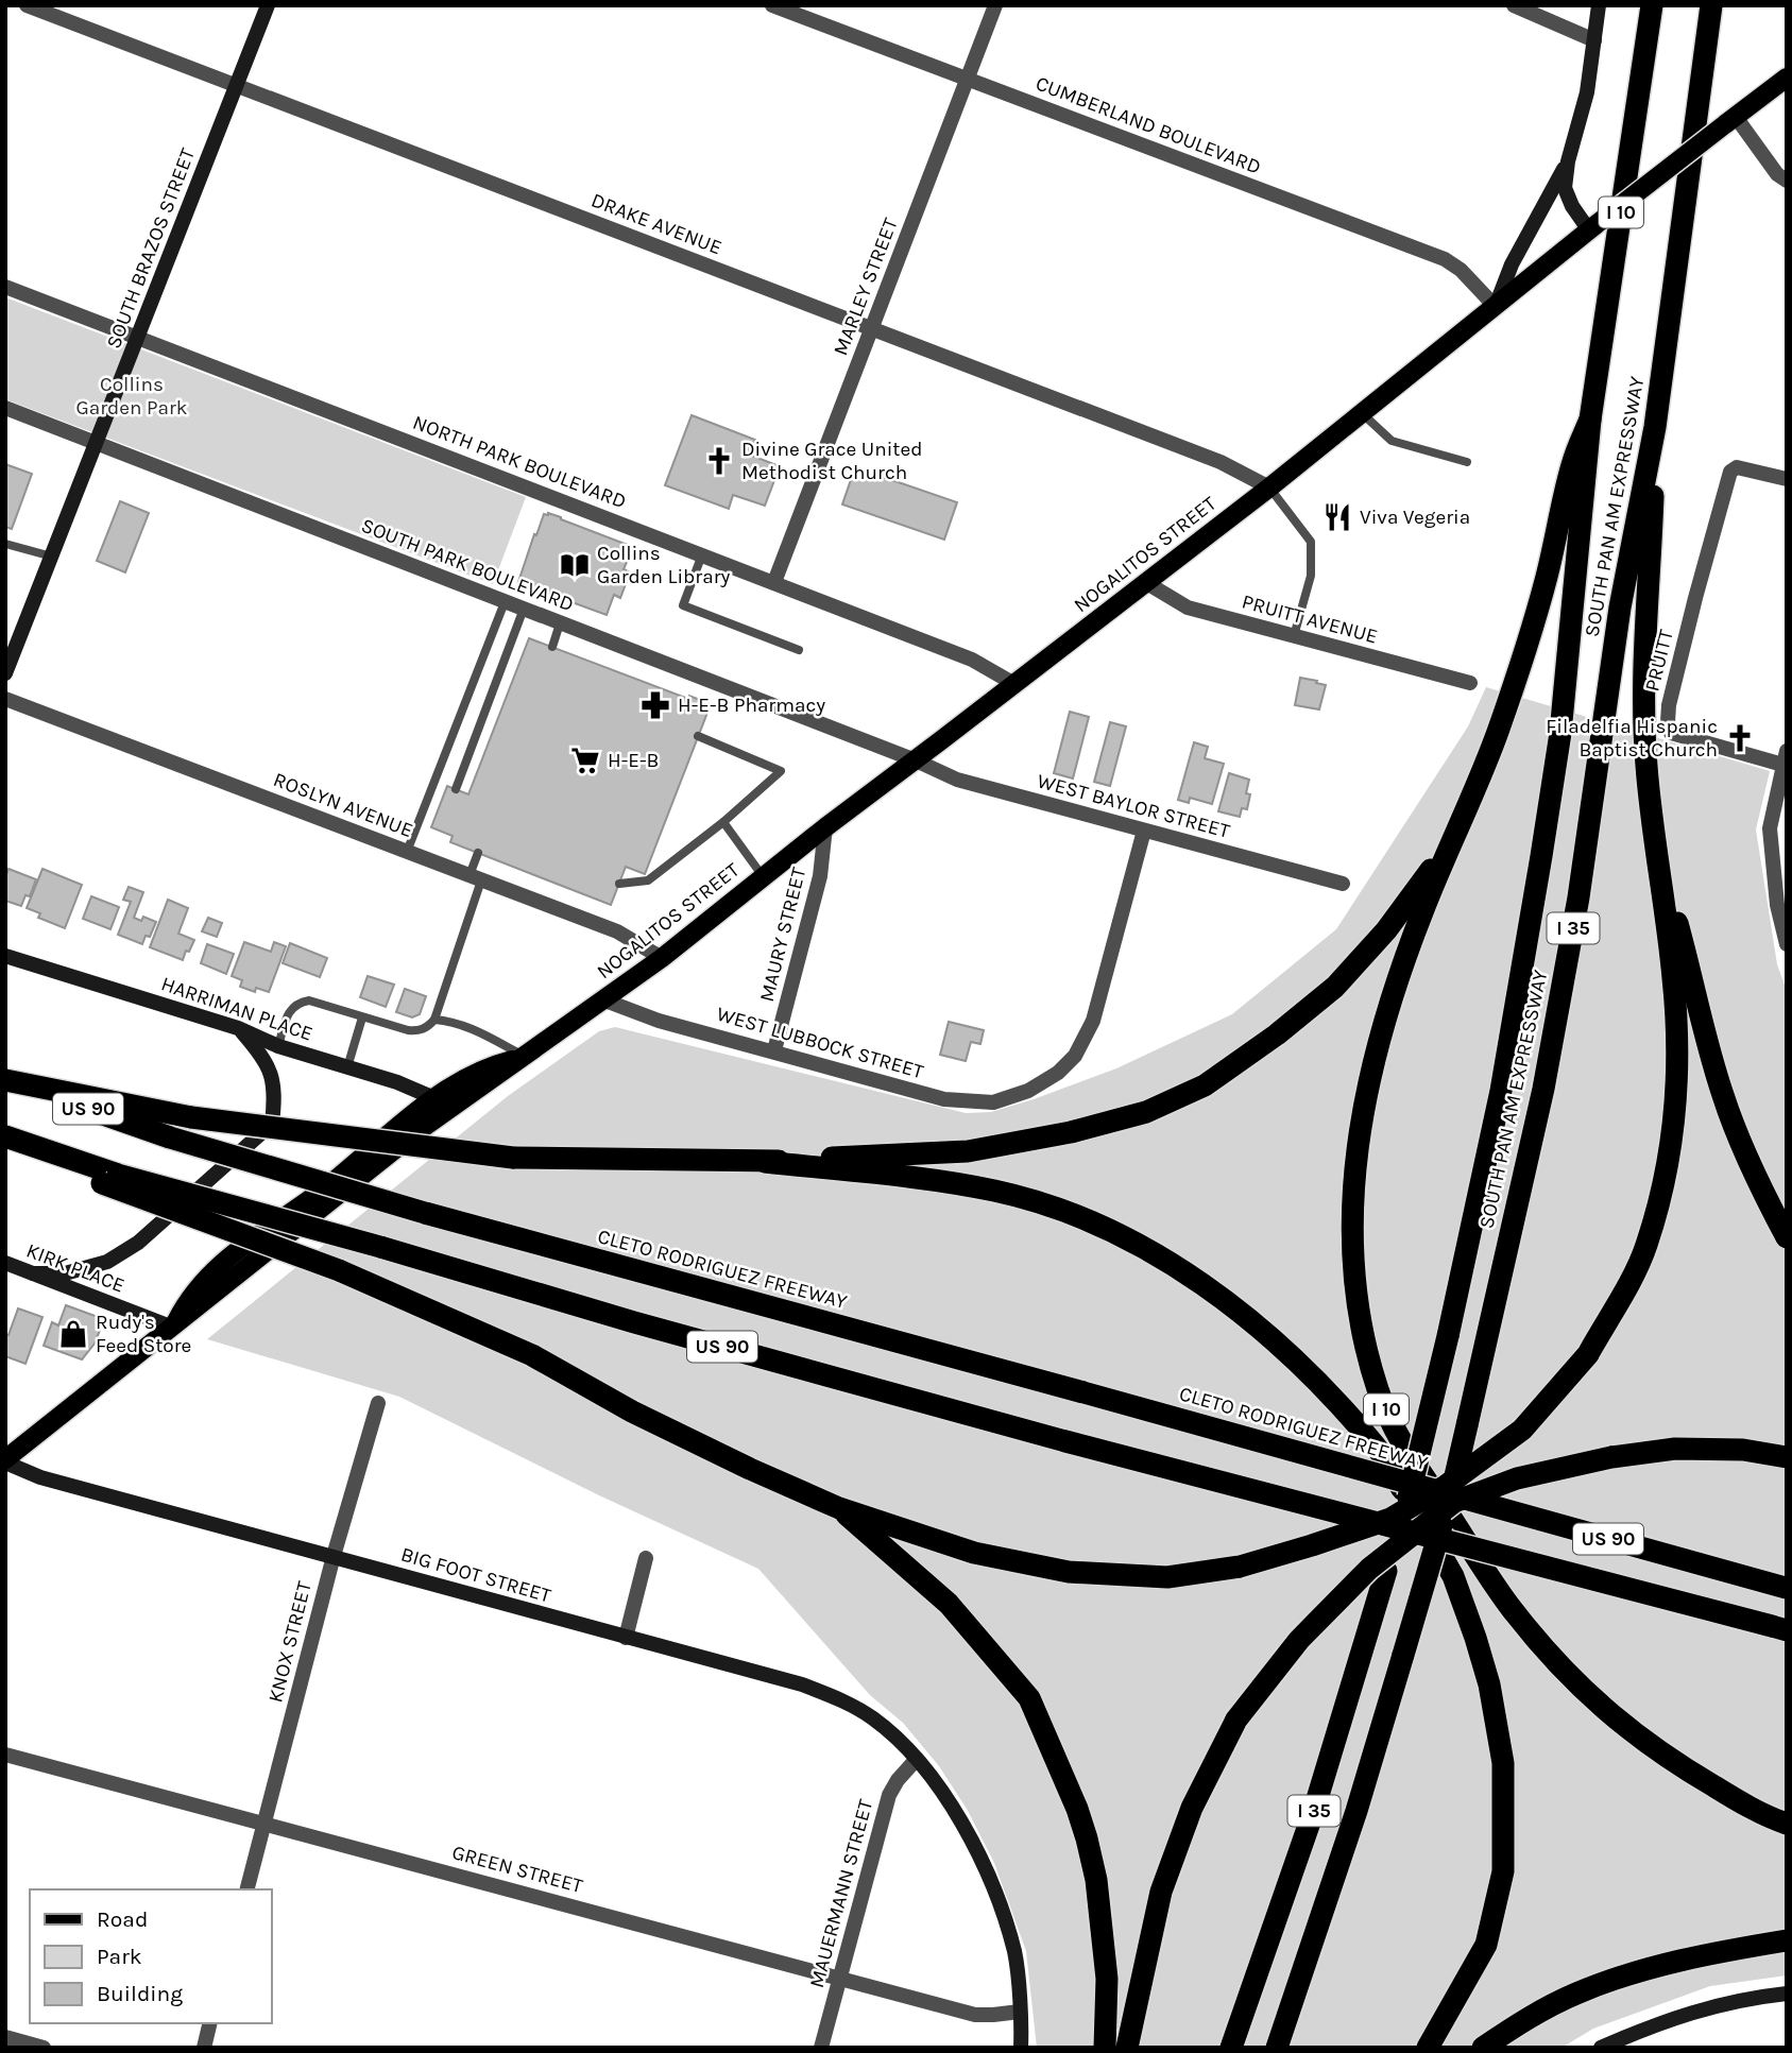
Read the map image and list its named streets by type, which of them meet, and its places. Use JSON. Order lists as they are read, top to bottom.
{
  "streets": {
    "highway": [
      "I 10",
      "SOUTH PAN AM EXPRESSWAY",
      "I 35",
      "US 90",
      "CLETO RODRIGUEZ FREEWAY"
    ],
    "main road": [
      "SOUTH BRAZOS STREET",
      "NOGALITOS STREET",
      "HARRIMAN PLACE",
      "KIRK PLACE",
      "BIG FOOT STREET"
    ],
    "street": [
      "CUMBERLAND BOULEVARD",
      "DRAKE AVENUE",
      "MARLEY STREET",
      "NORTH PARK BOULEVARD",
      "SOUTH PARK BOULEVARD",
      "PRUITT AVENUE",
      "PRUITT",
      "ROSLYN AVENUE",
      "WEST BAYLOR STREET",
      "MAURY STREET",
      "WEST LUBBOCK STREET",
      "KNOX STREET",
      "GREEN STREET",
      "MAUERMANN STREET"
    ]
  },
  "crossings": [
    ["CUMBERLAND BOULEVARD", "MARLEY STREET"],
    ["CUMBERLAND BOULEVARD", "NOGALITOS STREET"],
    ["I 10", "SOUTH PAN AM EXPRESSWAY"],
    ["DRAKE AVENUE", "SOUTH BRAZOS STREET"],
    ["DRAKE AVENUE", "MARLEY STREET"],
    ["DRAKE AVENUE", "NOGALITOS STREET"],
    ["SOUTH BRAZOS STREET", "NORTH PARK BOULEVARD"],
    ["SOUTH BRAZOS STREET", "SOUTH PARK BOULEVARD"],
    ["MARLEY STREET", "NORTH PARK BOULEVARD"],
    ["NORTH PARK BOULEVARD", "NOGALITOS STREET"],
    ["NOGALITOS STREET", "SOUTH PARK BOULEVARD"],
    ["NOGALITOS STREET", "PRUITT AVENUE"],
    ["NOGALITOS STREET", "ROSLYN AVENUE"],
    ["NOGALITOS STREET", "WEST BAYLOR STREET"],
    ["NOGALITOS STREET", "MAURY STREET"],
    ["NOGALITOS STREET", "HARRIMAN PLACE"],
    ["NOGALITOS STREET", "WEST LUBBOCK STREET"],
    ["NOGALITOS STREET", "KIRK PLACE"],
    ["NOGALITOS STREET", "BIG FOOT STREET"],
    ["SOUTH PARK BOULEVARD", "WEST BAYLOR STREET"],
    ["WEST BAYLOR STREET", "WEST LUBBOCK STREET"],
    ["MAURY STREET", "WEST LUBBOCK STREET"],
    ["BIG FOOT STREET", "KNOX STREET"],
    ["BIG FOOT STREET", "GREEN STREET"],
    ["BIG FOOT STREET", "MAUERMANN STREET"],
    ["KNOX STREET", "GREEN STREET"],
    ["GREEN STREET", "MAUERMANN STREET"]
  ],
  "parks": ["Collins Garden Park"],
  "places": {
    "church": ["Divine Grace United Methodist Church", "Filadelfia Hispanic Baptist Church"],
    "restaurant": ["Viva Vegeria"],
    "library": ["Collins Garden Library"],
    "pharmacy": ["H-E-B Pharmacy"],
    "supermarket": ["H-E-B"],
    "shop": ["Rudy's Feed Store"]
  },
  "legend": ["Road", "Park", "Building"]
}
